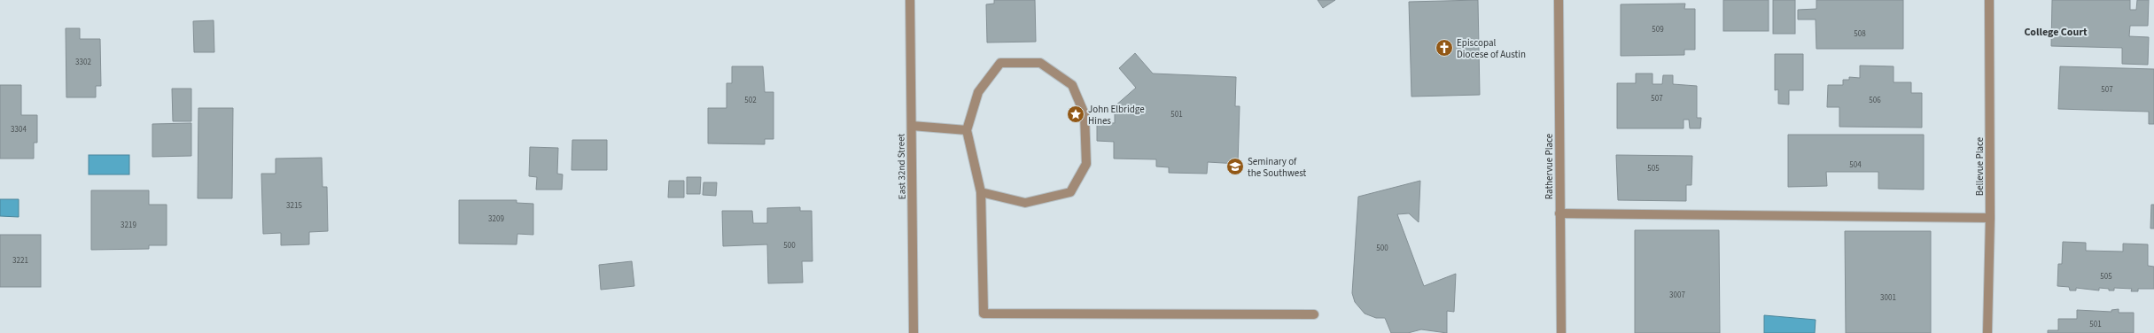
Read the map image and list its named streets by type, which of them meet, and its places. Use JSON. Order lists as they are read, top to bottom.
{
  "streets": {
    "street": ["East 32nd Street", "Rathervue Place", "Bellevue Place"]
  },
  "districts": ["College Court"],
  "places": {
    "church": ["Episcopal Diocese of Austin"],
    "place": ["John Elbridge Hines"],
    "school or university": ["Seminary of the Southwest"]
  },
  "house_numbers": [
    "509",
    "508",
    "3302",
    "507",
    "507",
    "502",
    "506",
    "501",
    "3304",
    "504",
    "505",
    "3215",
    "3209",
    "3219",
    "500",
    "500",
    "3221",
    "505",
    "3007",
    "3001",
    "501"
  ]
}
